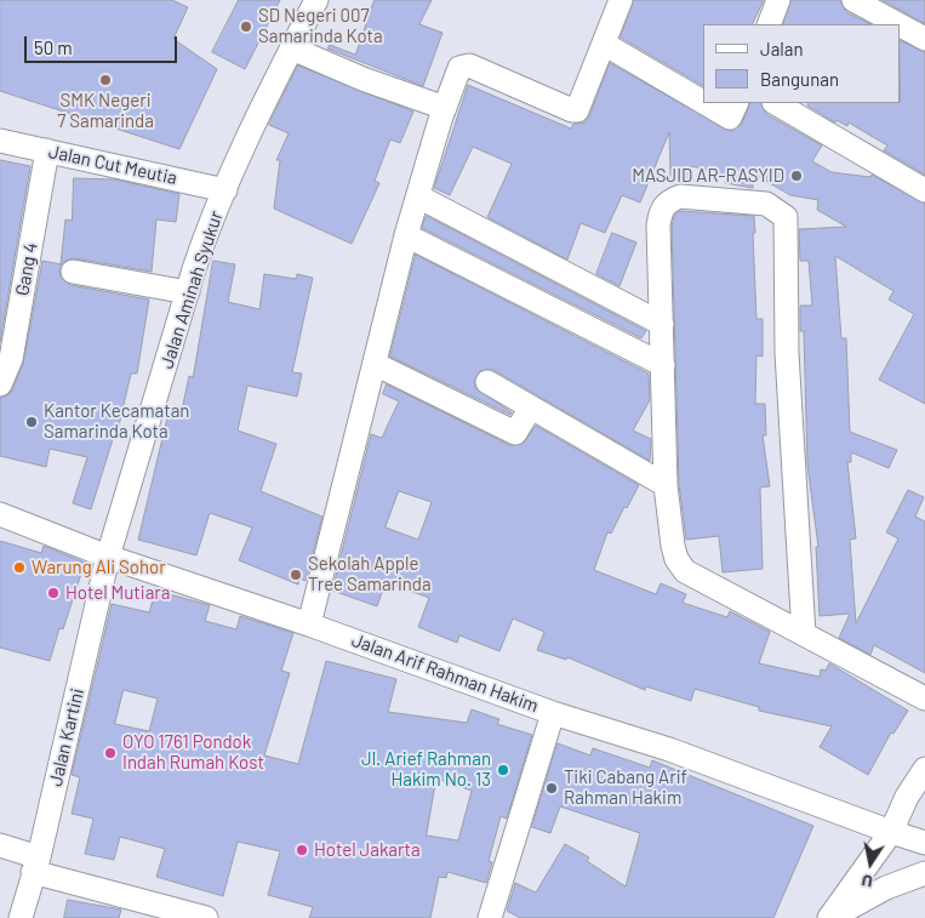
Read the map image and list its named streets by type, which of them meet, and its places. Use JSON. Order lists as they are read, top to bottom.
{
  "streets": {
    "street": [
      "Jalan Cut Meutia",
      "Gang 4",
      "Jalan Aminah Syukur",
      "Jalan Arif Rahman Hakim",
      "Jalan Kartini"
    ]
  },
  "crossings": [
    ["Jalan Cut Meutia", "Gang 4"],
    ["Jalan Cut Meutia", "Jalan Aminah Syukur"],
    ["Jalan Aminah Syukur", "Jalan Arif Rahman Hakim"],
    ["Jalan Aminah Syukur", "Jalan Kartini"],
    ["Jalan Arif Rahman Hakim", "Jalan Kartini"]
  ],
  "places": [
    "SD Negeri 007 Samarinda Kota",
    "SMK Negeri 7 Samarinda",
    "MASJID AR-RASYID",
    "Kantor Kecamatan Samarinda Kota",
    "Warung Ali Sohor",
    "Sekolah Apple Tree Samarinda",
    "Hotel Mutiara",
    "OYO 1761 Pondok Indah Rumah Kost",
    "Jl. Arief Rahman Hakim No. 13",
    "Tiki Cabang Arif Rahman Hakim",
    "Hotel Jakarta"
  ],
  "legend": ["Jalan", "Bangunan"],
  "scale_bar": "50 m",
  "north": "bottom"
}
